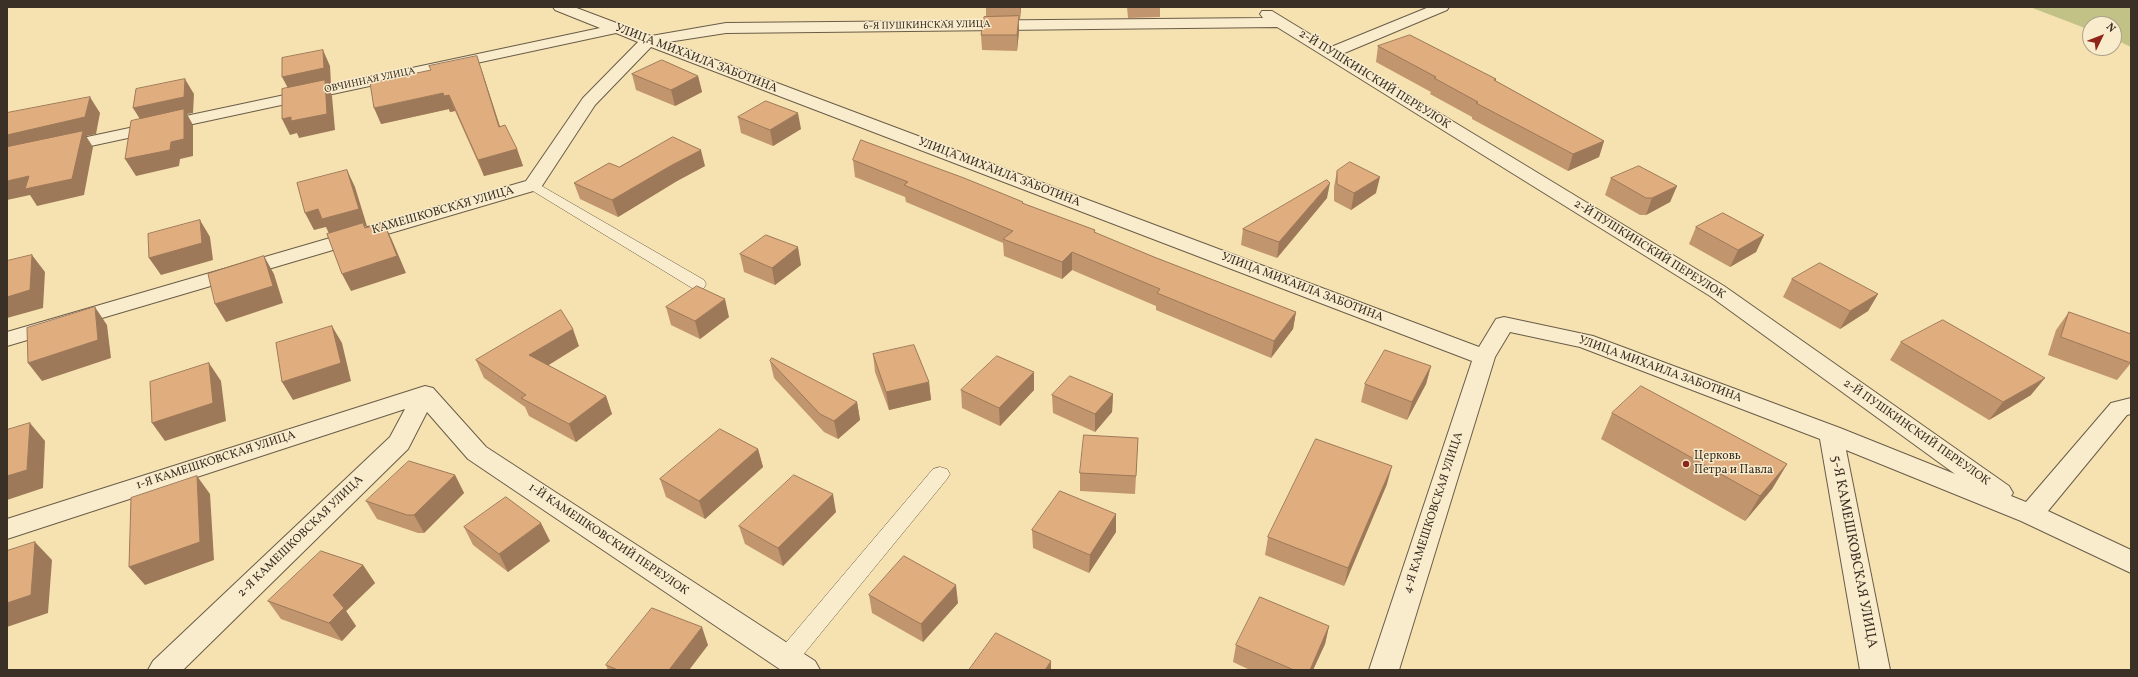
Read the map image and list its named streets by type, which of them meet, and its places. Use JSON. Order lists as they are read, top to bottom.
{
  "streets": {
    "street": [
      "6-Я ПУШКИНСКАЯ УЛИЦА",
      "УЛИЦА МИХАИЛА ЗАБОТИНА",
      "2-Й ПУШКИНСКИЙ ПЕРЕУЛОК",
      "ОВЧИННАЯ УЛИЦА",
      "КАМЕШКОВСКАЯ УЛИЦА",
      "1-Я КАМЕШКОВСКАЯ УЛИЦА",
      "4-Я КАМЕШКОВСКАЯ УЛИЦА",
      "2-Я КАМЕШКОВСКАЯ УЛИЦА",
      "1-Й КАМЕШКОВСКИЙ ПЕРЕУЛОК",
      "5-Я КАМЕШКОВСКАЯ УЛИЦА"
    ]
  },
  "crossings": [
    ["6-Я ПУШКИНСКАЯ УЛИЦА", "УЛИЦА МИХАИЛА ЗАБОТИНА"],
    ["6-Я ПУШКИНСКАЯ УЛИЦА", "2-Й ПУШКИНСКИЙ ПЕРЕУЛОК"],
    ["УЛИЦА МИХАИЛА ЗАБОТИНА", "2-Й ПУШКИНСКИЙ ПЕРЕУЛОК"],
    ["УЛИЦА МИХАИЛА ЗАБОТИНА", "ОВЧИННАЯ УЛИЦА"],
    ["УЛИЦА МИХАИЛА ЗАБОТИНА", "4-Я КАМЕШКОВСКАЯ УЛИЦА"],
    ["УЛИЦА МИХАИЛА ЗАБОТИНА", "5-Я КАМЕШКОВСКАЯ УЛИЦА"],
    ["1-Я КАМЕШКОВСКАЯ УЛИЦА", "2-Я КАМЕШКОВСКАЯ УЛИЦА"],
    ["1-Я КАМЕШКОВСКАЯ УЛИЦА", "1-Й КАМЕШКОВСКИЙ ПЕРЕУЛОК"],
    ["2-Я КАМЕШКОВСКАЯ УЛИЦА", "1-Й КАМЕШКОВСКИЙ ПЕРЕУЛОК"]
  ],
  "places": ["Церковь Петра и Павла"],
  "north": "top right"
}
